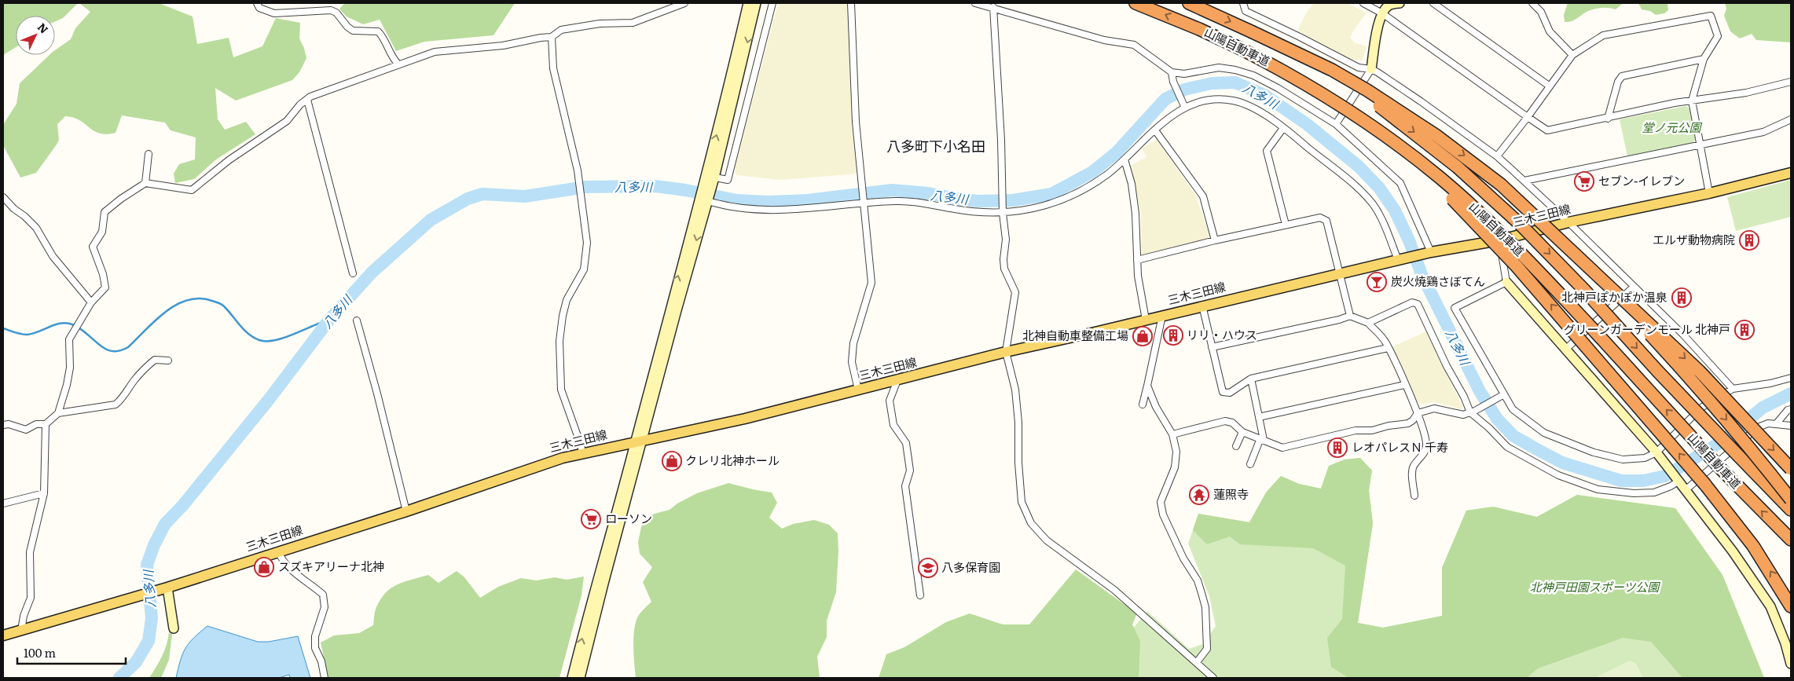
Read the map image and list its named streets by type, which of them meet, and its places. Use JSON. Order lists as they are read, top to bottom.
{
  "streets": {
    "highway": ["山陽自動車道"],
    "main road": ["三木三田線"]
  },
  "districts": ["八多町下小名田"],
  "water": ["八多川"],
  "parks": ["堂ノ元公園", "北神戸田園スポーツ公園"],
  "places": {
    "supermarket": ["セブン-イレブン", "ローソン"],
    "building": [
      "エルザ動物病院",
      "北神戸ぽかぽか温泉",
      "グリーンガーデンモール 北神戸",
      "リリ・ハウス",
      "レオパレスＮ 千寿"
    ],
    "bar": ["炭火焼鶏さぼてん"],
    "shop": ["北神自動車整備工場", "クレリ北神ホール", "スズキアリーナ北神"],
    "temple": ["蓮照寺"],
    "school or university": ["八多保育園"]
  },
  "scale_bar": "100 m",
  "north": "top right"
}
